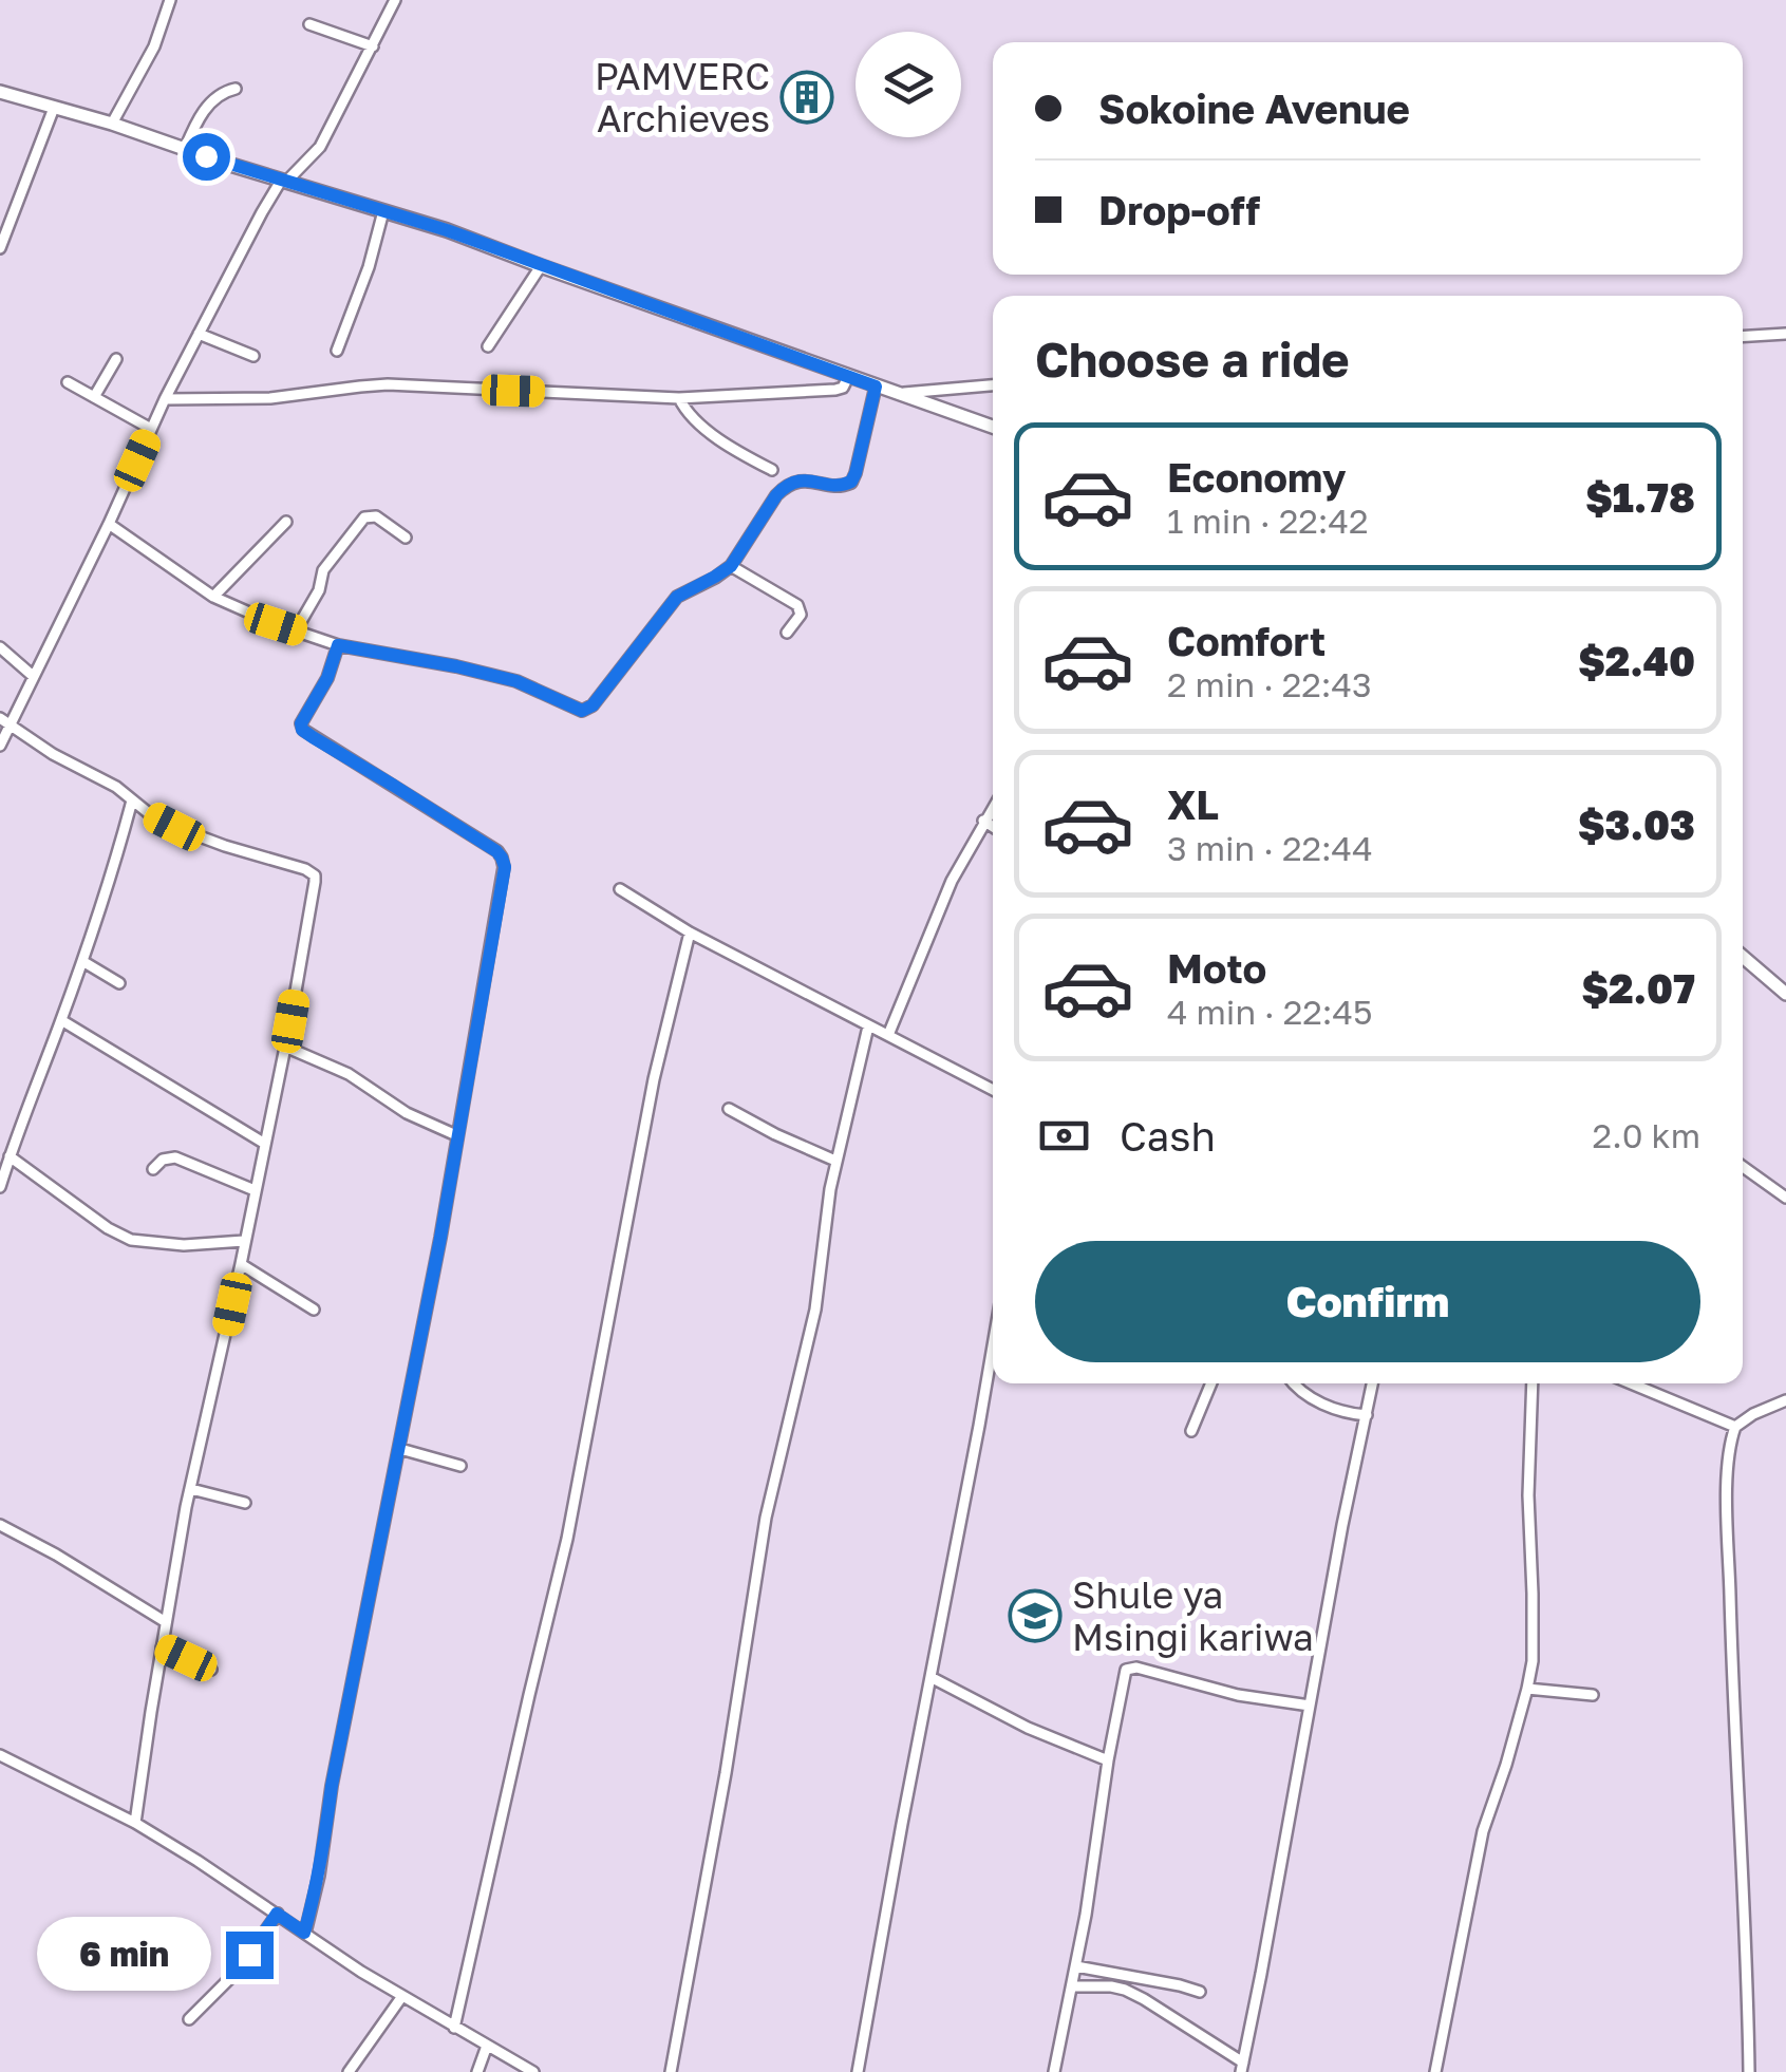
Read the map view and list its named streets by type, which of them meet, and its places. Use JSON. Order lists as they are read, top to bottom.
{
  "places": {
    "building": ["PAMVERC Archieves"],
    "school or university": ["Shule ya Msingi kariwa"]
  },
  "page": {
    "banner": ["Sokoine Avenue", "Drop-off"],
    "heading": "Choose a ride",
    "list": [
      {
        "name": "Economy",
        "note": "1 min · 22:42",
        "value": "$1.78"
      },
      {
        "name": "Comfort",
        "note": "2 min · 22:43",
        "value": "$2.40"
      },
      {
        "name": "XL",
        "note": "3 min · 22:44",
        "value": "$3.03"
      },
      {
        "name": "Moto",
        "note": "4 min · 22:45",
        "value": "$2.07"
      }
    ],
    "pay": ["Cash", "2.0 km"],
    "buttons": "Confirm",
    "bubble": "6 min"
  }
}
